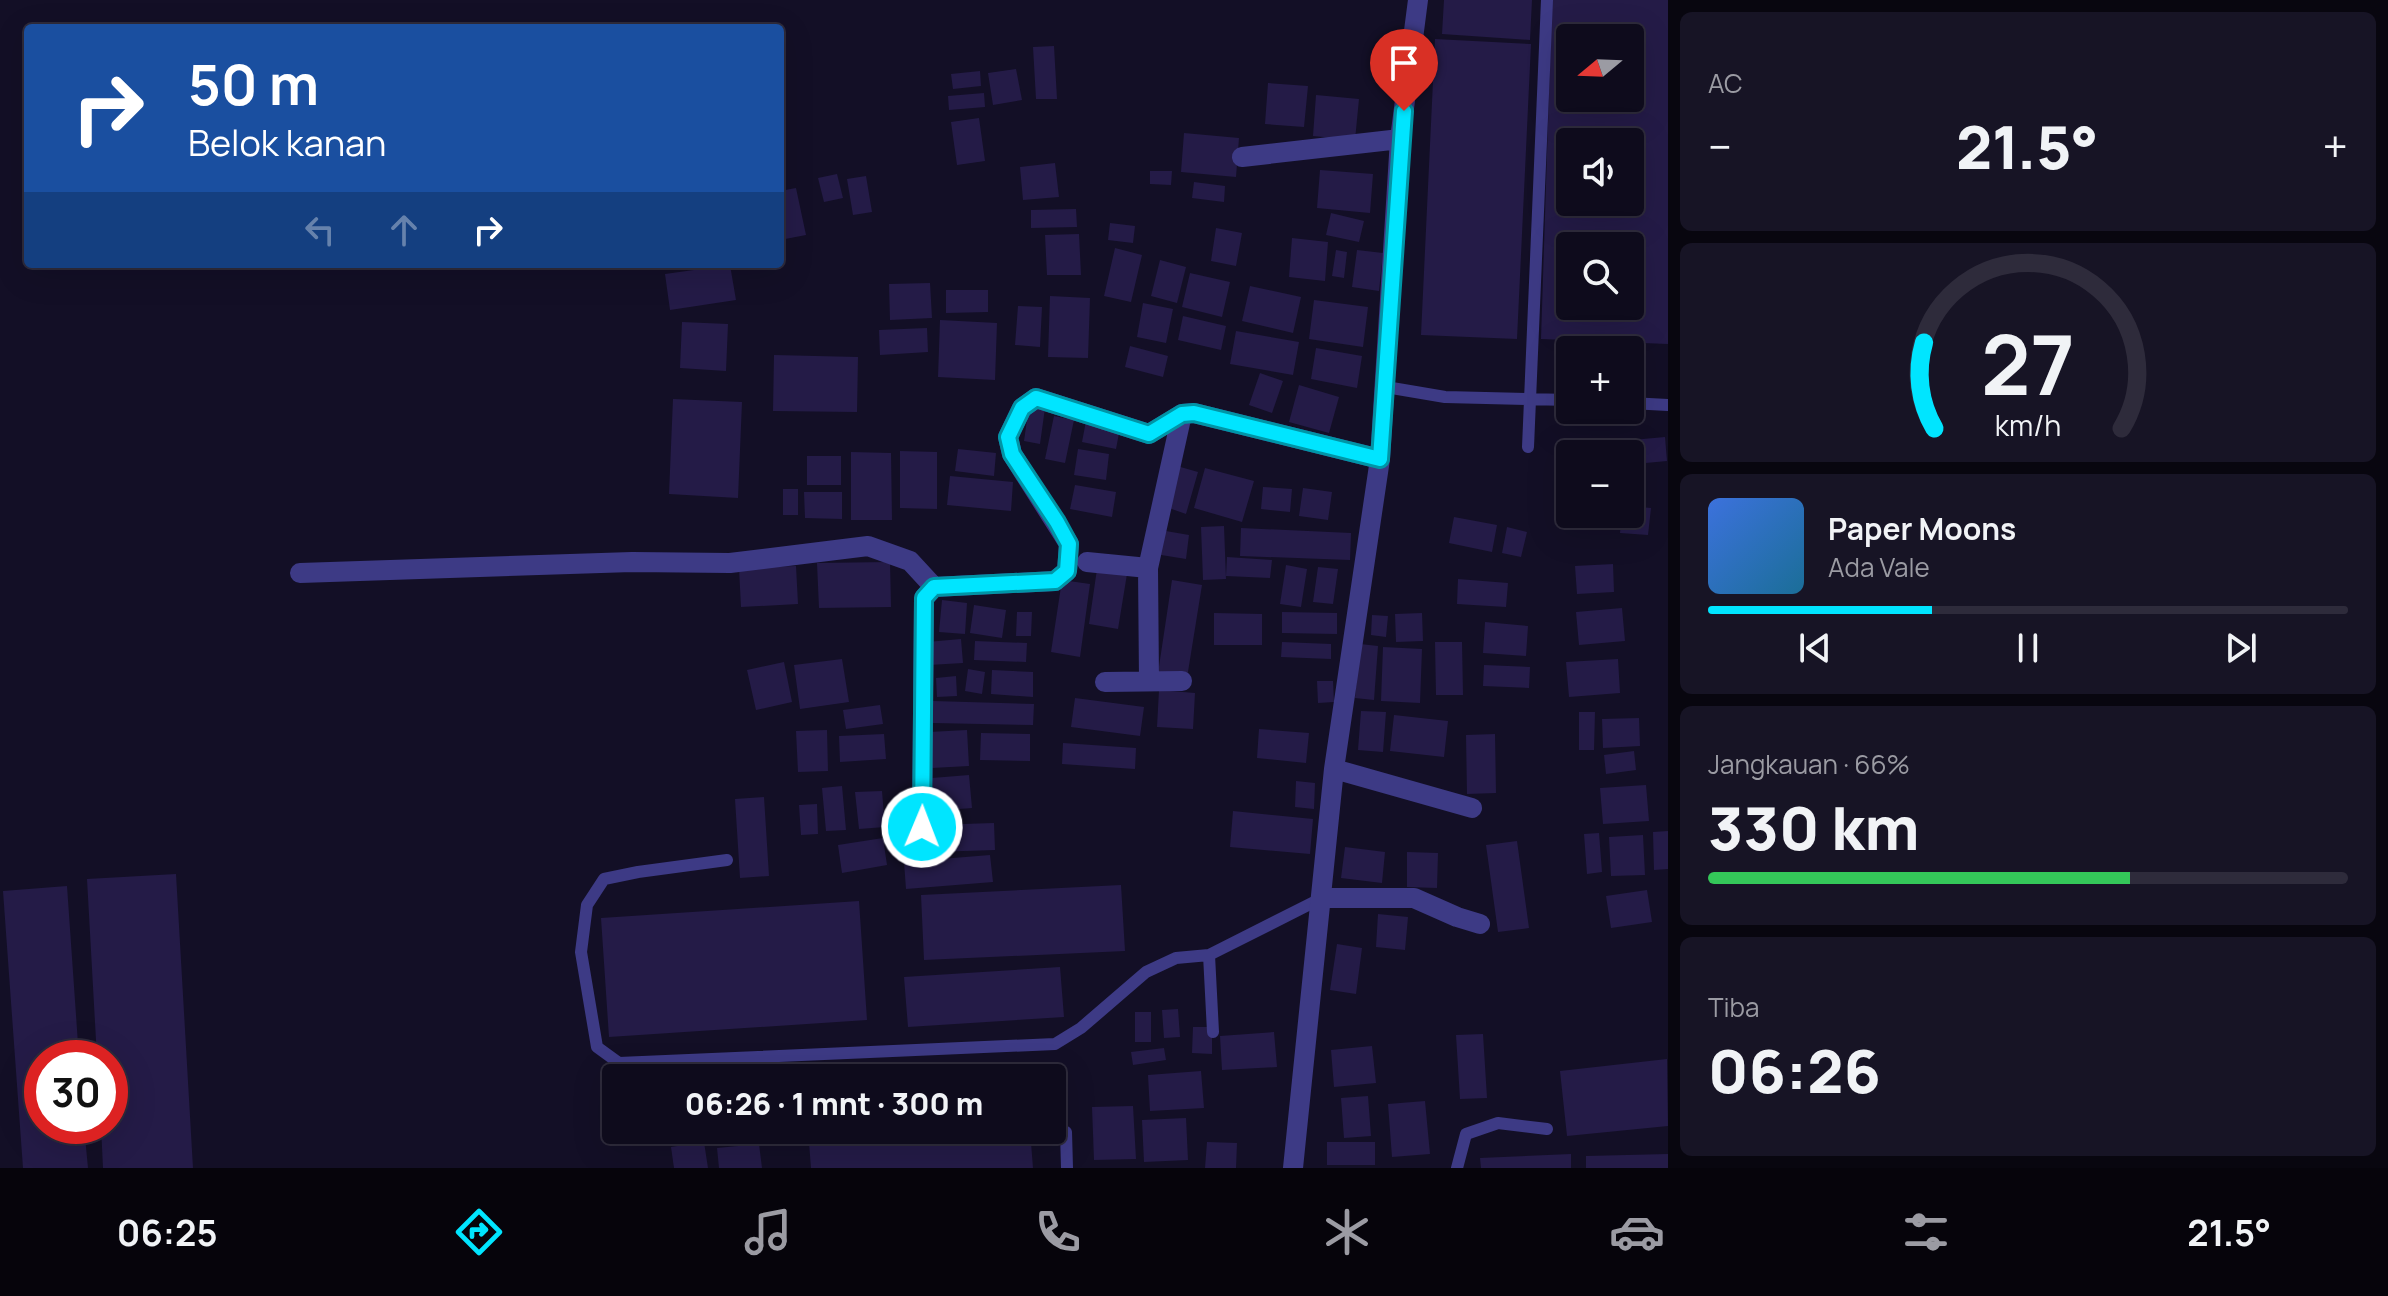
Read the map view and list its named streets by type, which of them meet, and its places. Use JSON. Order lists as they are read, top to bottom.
{
  "north": "left",
  "page": {
    "tile": [
      "AC",
      ["Jangkauan · 66%", "330 km"],
      ["Tiba", "06:26"]
    ],
    "map_buttons": ["+", "−"],
    "turn": ["50 m", "Belok kanan"],
    "heat": ["−", "21.5°", "+"],
    "song": ["Paper Moons", "Ada Vale"],
    "limit": "30",
    "trip": "06:26 · 1 mnt · 300 m",
    "tabs": ["06:25", "21.5°"],
    "gauge": ["27", "km/h"]
  }
}
